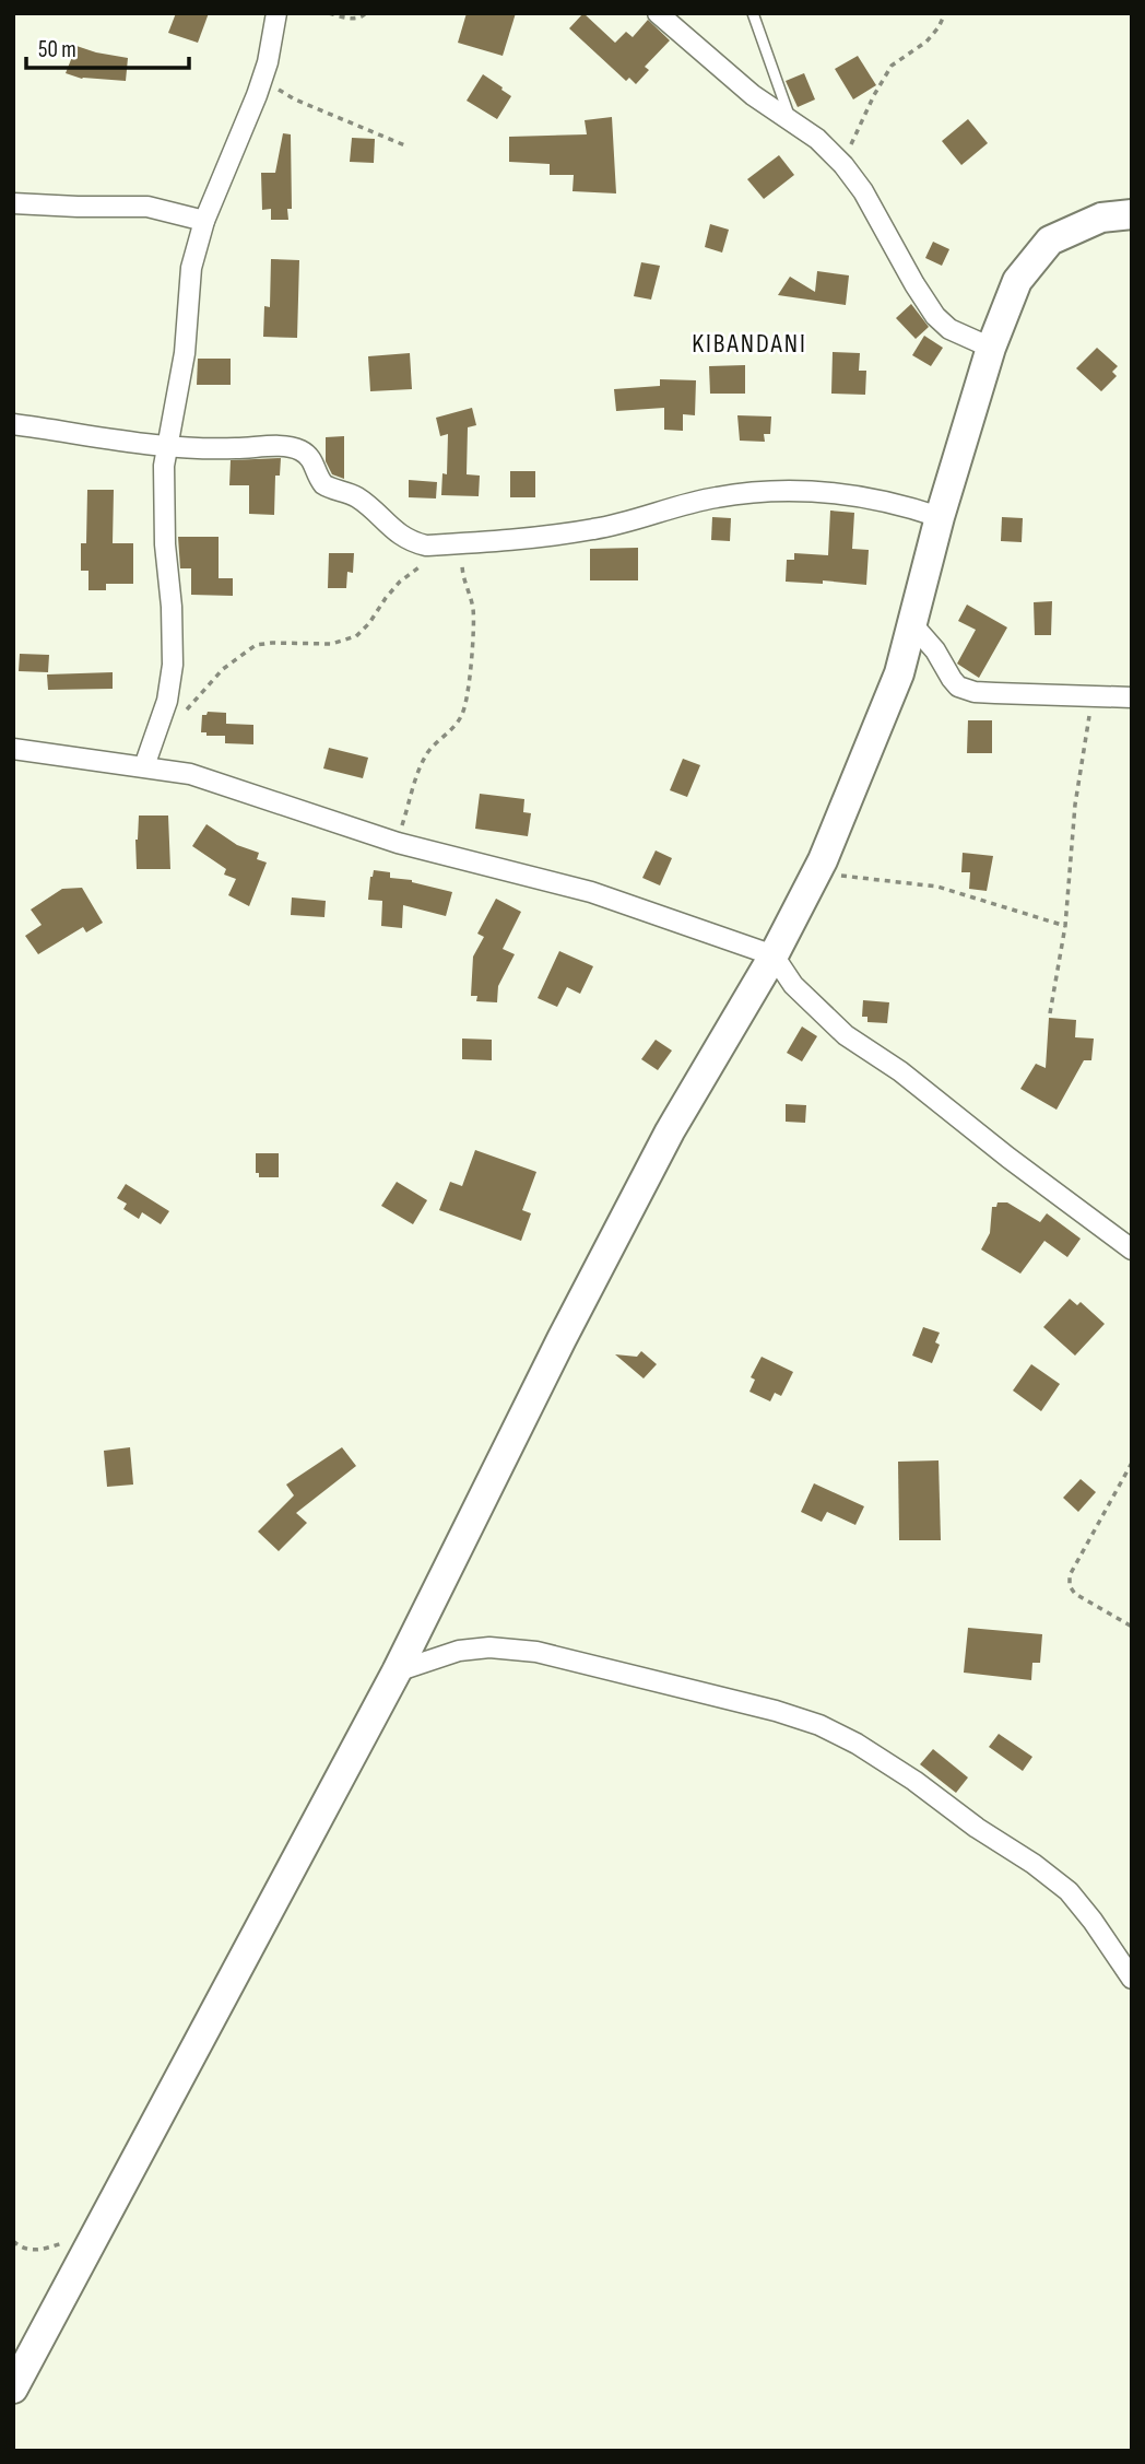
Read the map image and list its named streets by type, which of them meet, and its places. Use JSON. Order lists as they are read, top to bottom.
{
  "districts": ["KIBANDANI"],
  "scale_bar": "50 m"
}
